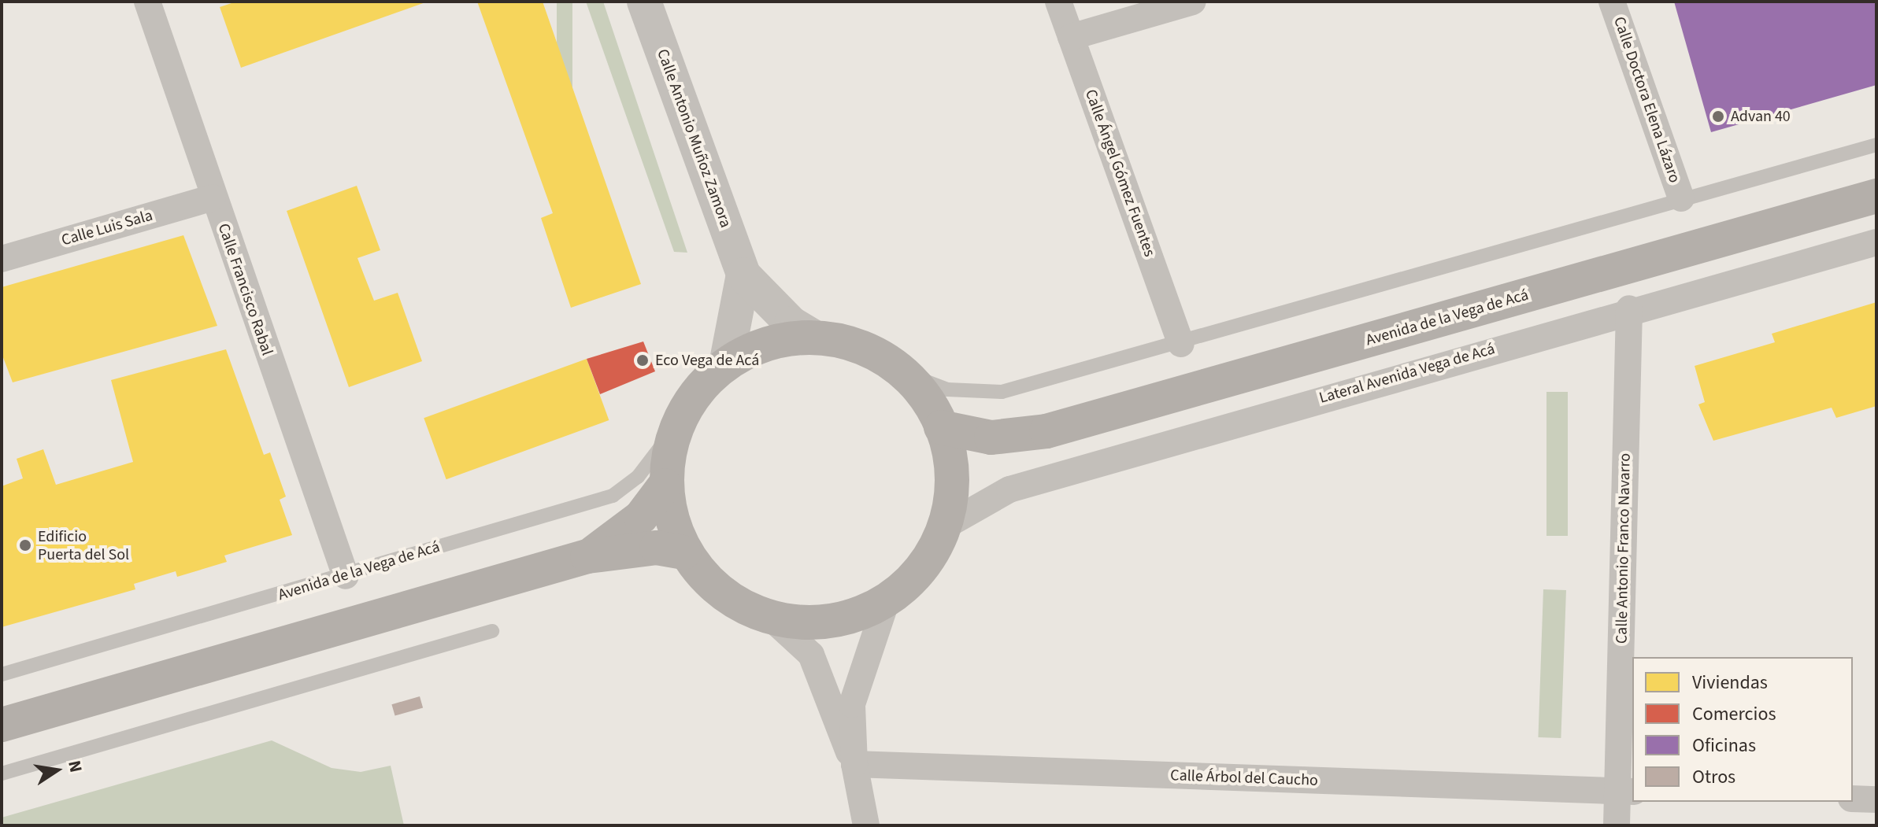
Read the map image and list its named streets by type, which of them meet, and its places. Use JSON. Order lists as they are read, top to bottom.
{
  "streets": {
    "main road": ["Avenida de la Vega de Acá"],
    "street": [
      "Calle Doctora Elena Lázaro",
      "Calle Antonio Muñoz Zamora",
      "Calle Ángel Gómez Fuentes",
      "Calle Luis Sala",
      "Calle Francisco Rabal",
      "Lateral Avenida Vega de Acá",
      "Calle Antonio Franco Navarro",
      "Calle Árbol del Caucho"
    ]
  },
  "crossings": [
    ["Calle Luis Sala", "Calle Francisco Rabal"],
    ["Calle Francisco Rabal", "Avenida de la Vega de Acá"],
    ["Lateral Avenida Vega de Acá", "Calle Antonio Franco Navarro"],
    ["Calle Antonio Franco Navarro", "Calle Árbol del Caucho"]
  ],
  "places": ["Advan 40", "Eco Vega de Acá", "Edificio Puerta del Sol"],
  "legend": [
    "Viviendas",
    "Comercios",
    "Oficinas",
    "Otros"
  ],
  "north": "right"
}
